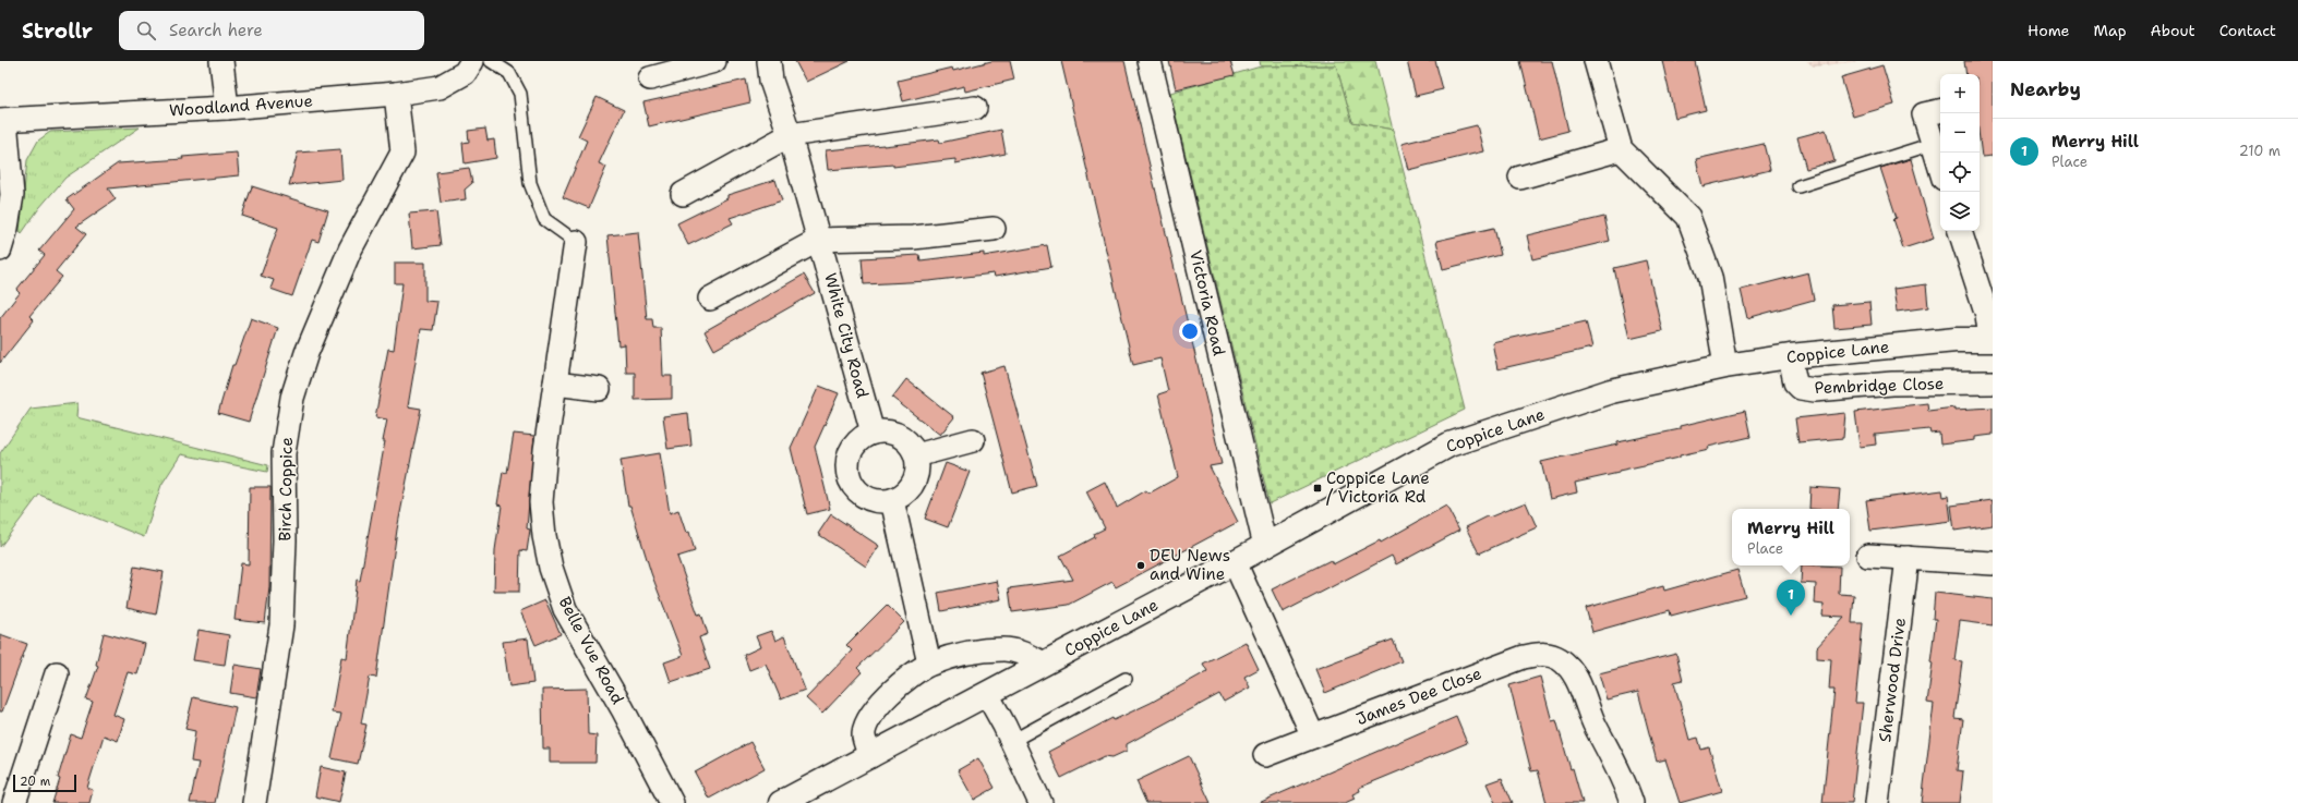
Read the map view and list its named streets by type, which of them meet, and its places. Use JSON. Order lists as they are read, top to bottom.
{
  "streets": {
    "street": [
      "Woodland Avenue",
      "Victoria Road",
      "White City Road",
      "Coppice Lane",
      "Pembridge Close",
      "Birch Coppice",
      "Belle Vue Road",
      "Sherwood Drive",
      "James Dee Close"
    ]
  },
  "crossings": [
    ["Woodland Avenue", "Birch Coppice"],
    ["Victoria Road", "Coppice Lane"],
    ["Coppice Lane", "Pembridge Close"]
  ],
  "places": {
    "transit": ["Coppice Lane / Victoria Rd"],
    "other": ["DEU News and Wine"]
  },
  "scale_bar": "20 m",
  "page": {
    "header": "Strollr",
    "search": "Search here",
    "nav": [
      "Home",
      "Map",
      "About",
      "Contact"
    ],
    "heading": "Nearby",
    "map_buttons": ["+", "−"],
    "list": [
      {
        "mark": "1",
        "name": "Merry Hill",
        "note": "Place",
        "value": "210 m"
      }
    ],
    "popup": ["Merry Hill", "Place"],
    "pins": "1",
    "scale": "20 m"
  }
}
